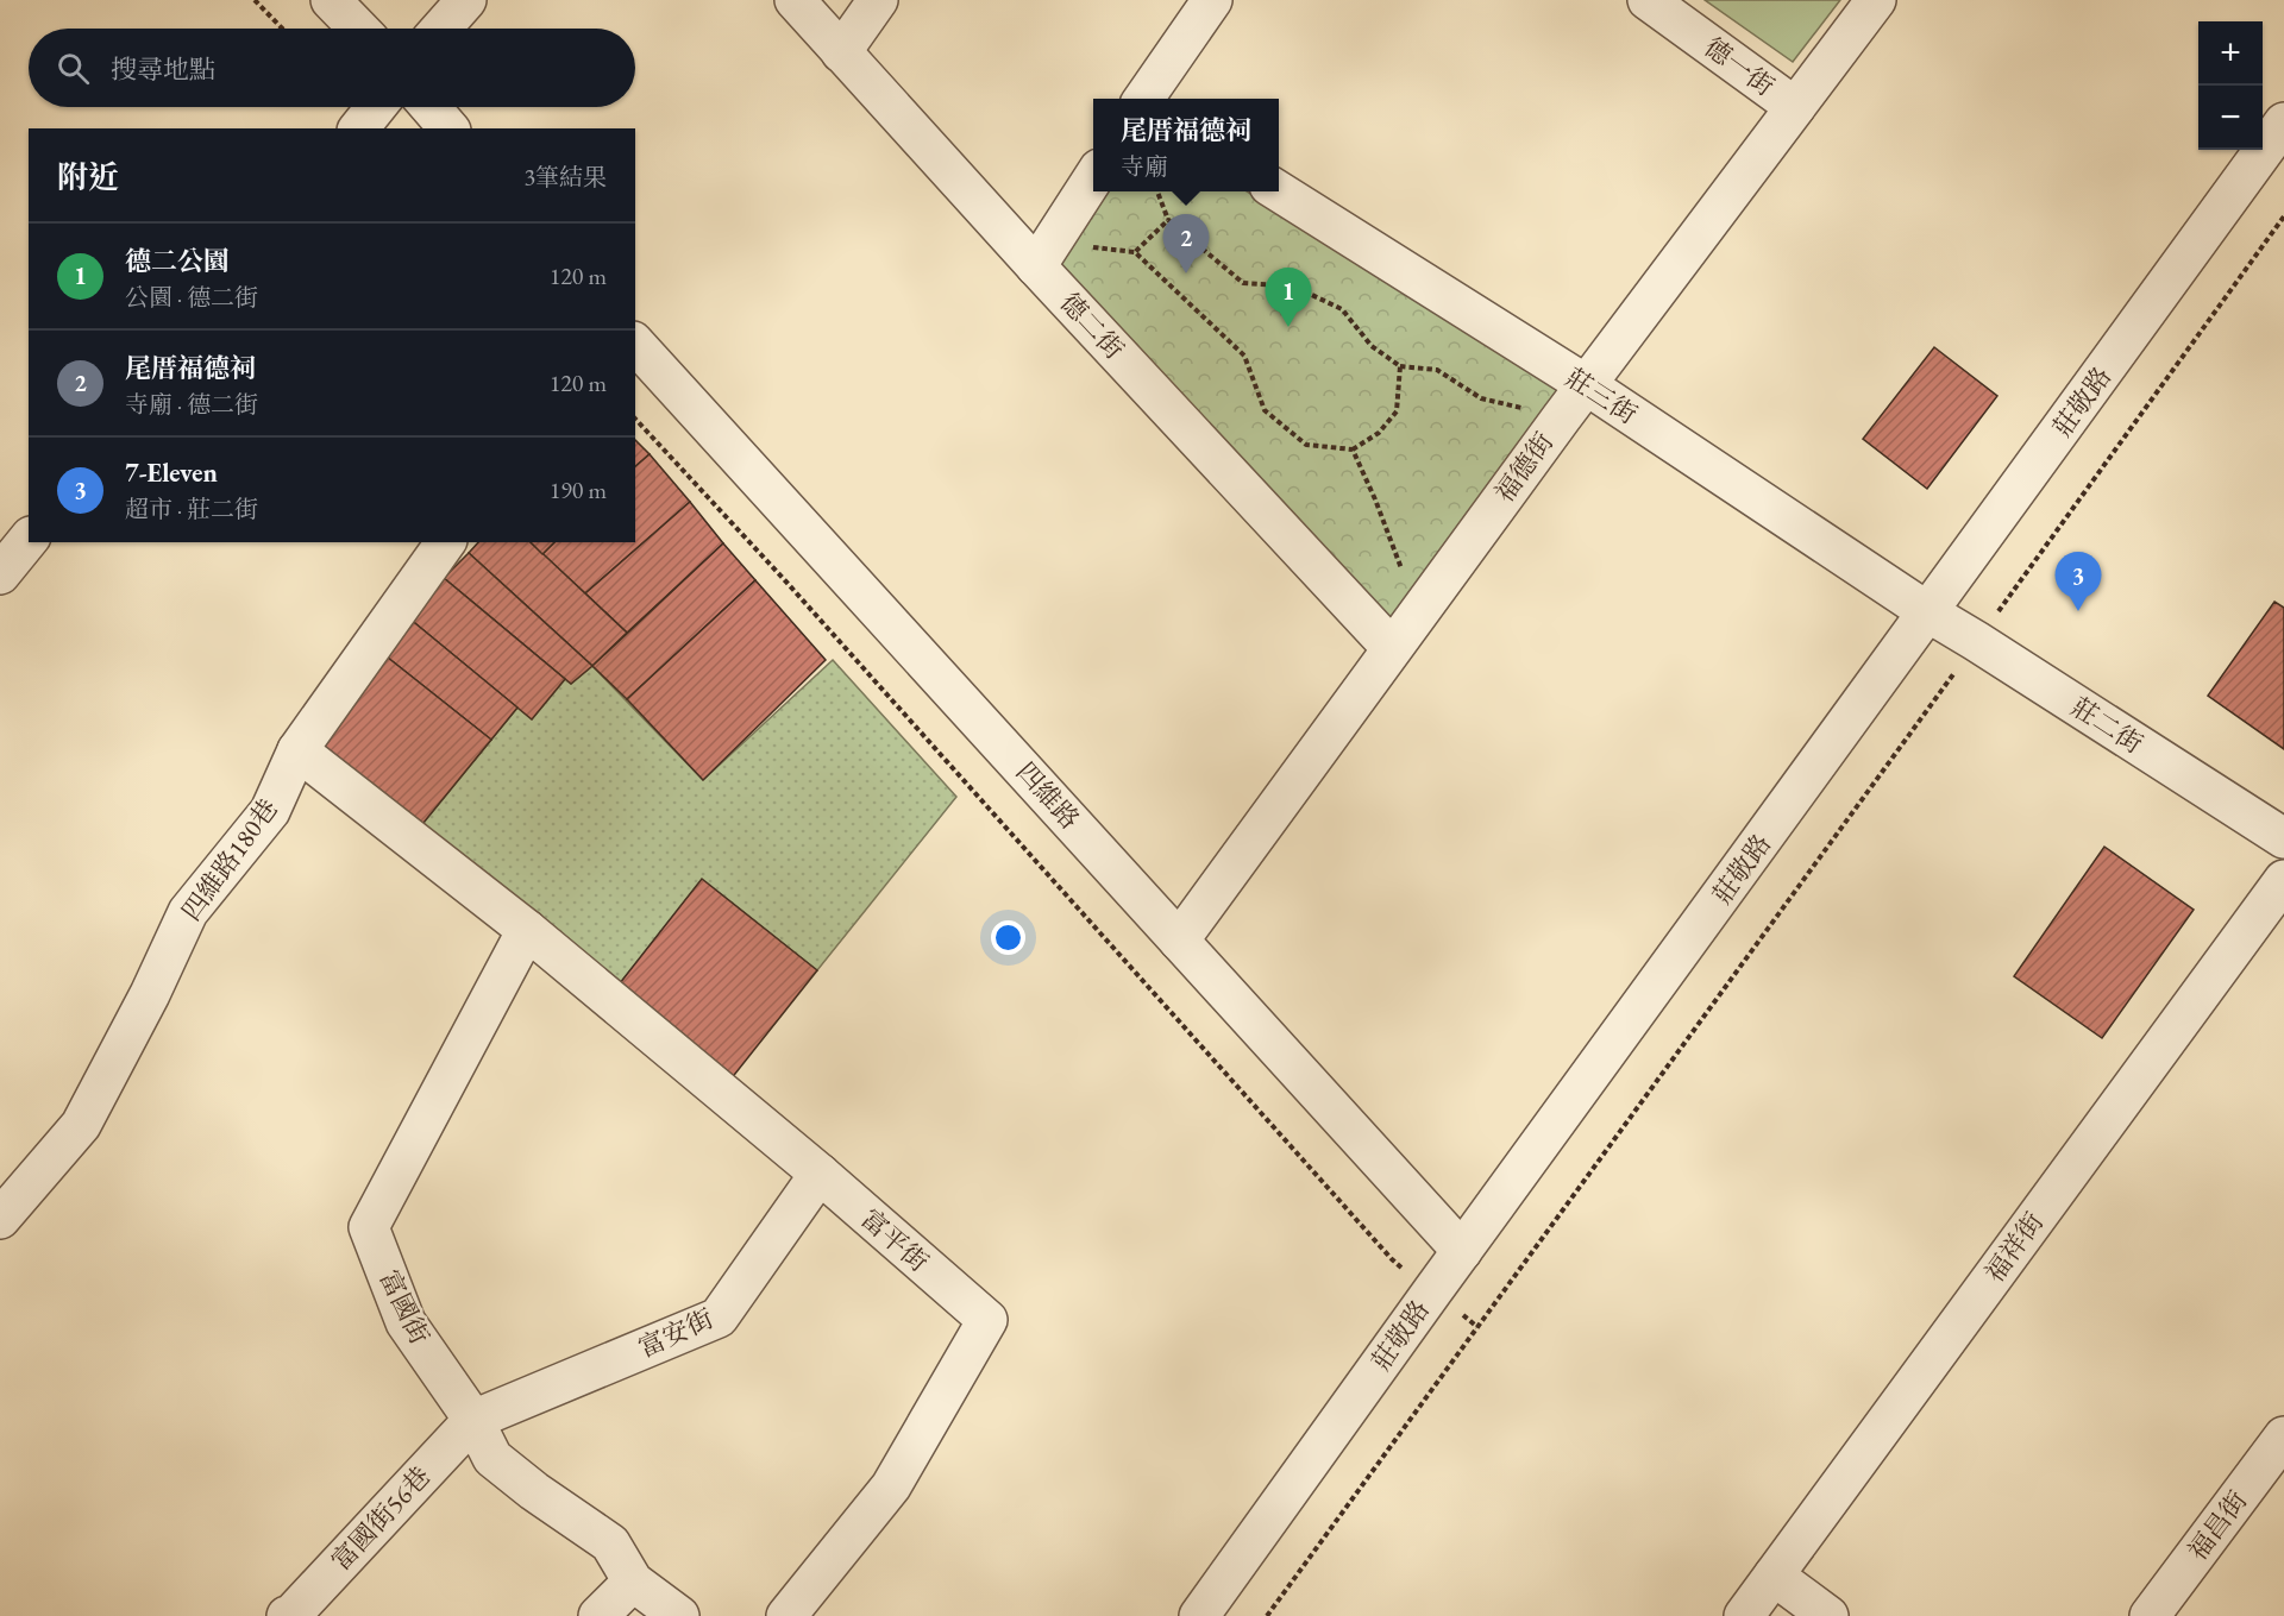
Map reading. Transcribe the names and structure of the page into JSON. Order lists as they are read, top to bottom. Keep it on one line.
{"streets":{"street":["德一街","德二街","莊三街","莊敬路","福德街","莊二街","四維路","四維路180巷","富平街","福祥街","富國街","富安街","富國街56巷","福昌街"]},"crossings":[["德一街","福德街"],["德二街","福德街"],["莊三街","莊敬路"],["莊三街","福德街"],["莊三街","莊二街"],["莊敬路","莊二街"],["莊敬路","四維路"],["福德街","四維路"],["四維路180巷","富平街"],["富平街","富國街"],["富平街","富安街"],["富國街","富安街"],["富國街","富國街56巷"],["富安街","富國街56巷"]],"page":{"map_buttons":["+","−"],"search":"搜尋地點","popup":["尾厝福德祠","寺廟"],"heading":["附近","3筆結果"],"pins":["2","1","3"],"list":[{"mark":"1","name":"德二公園","note":"公園 · 德二街","value":"120 m"},{"mark":"2","name":"尾厝福德祠","note":"寺廟 · 德二街","value":"120 m"},{"mark":"3","name":"7-Eleven","note":"超市 · 莊二街","value":"190 m"}]}}
